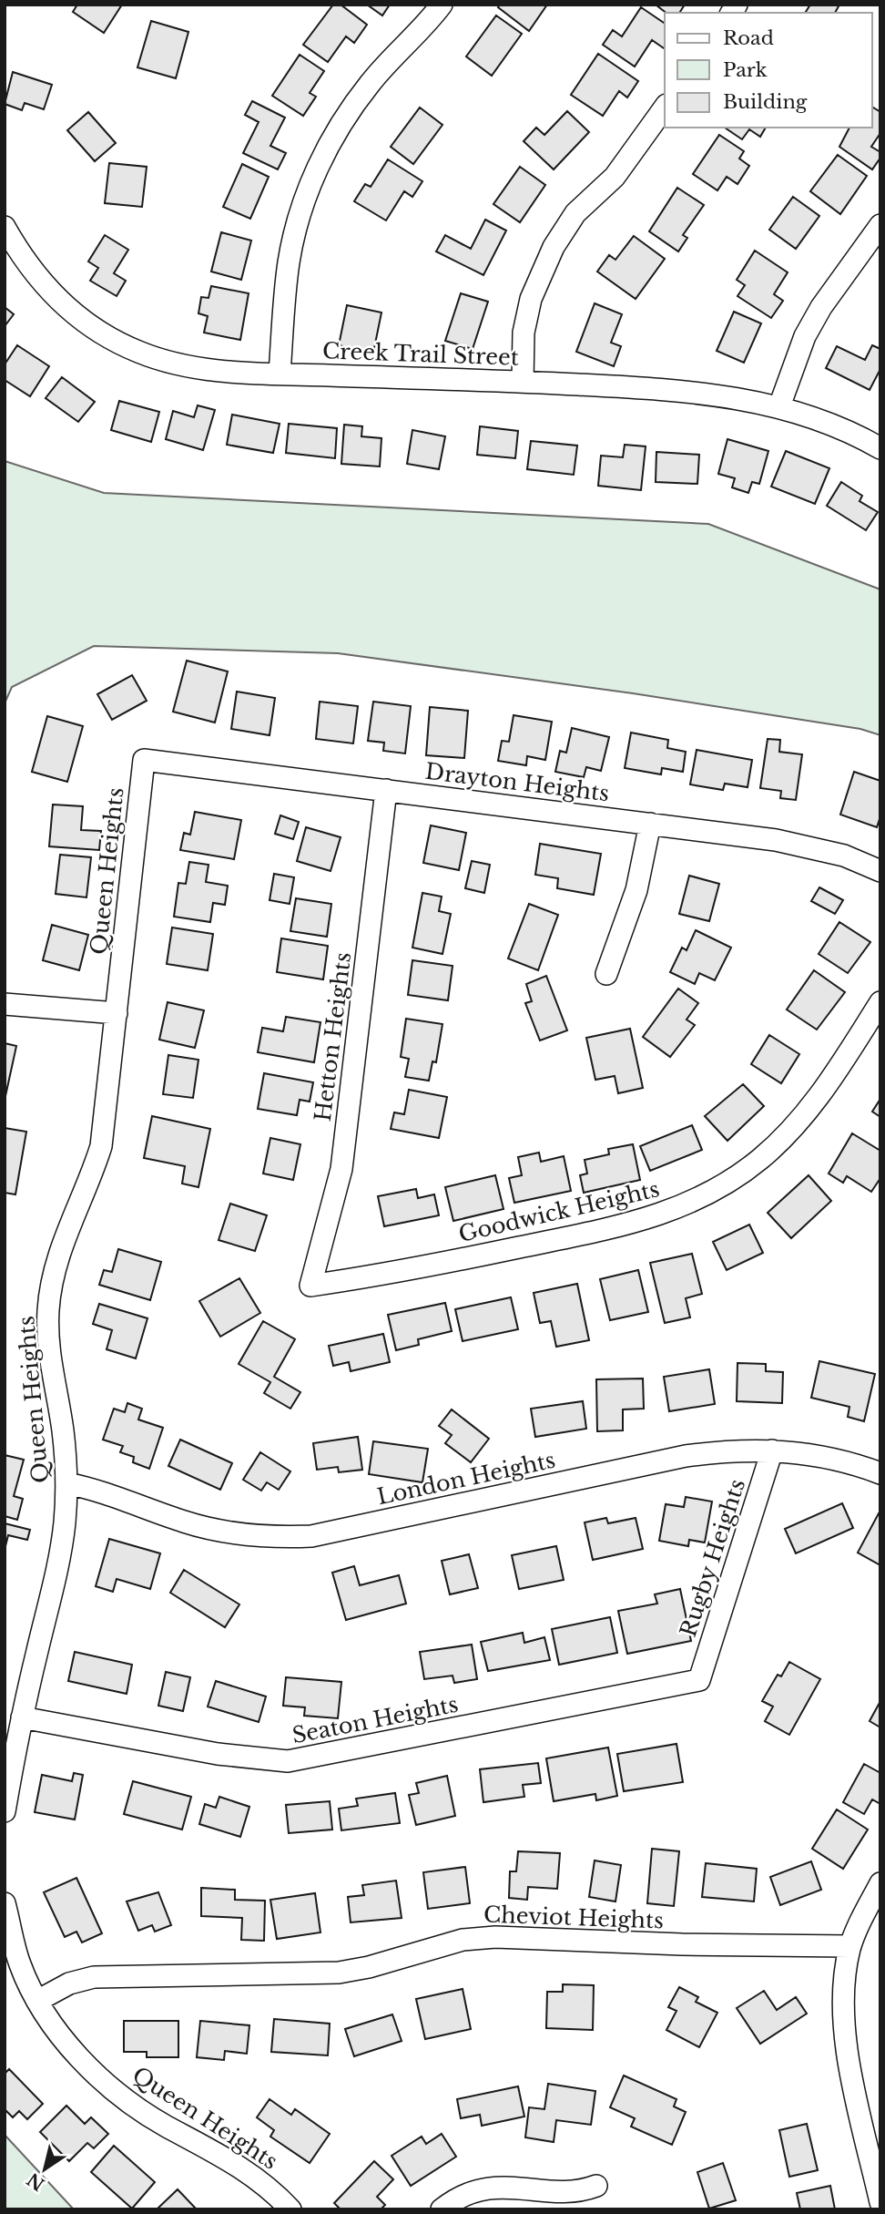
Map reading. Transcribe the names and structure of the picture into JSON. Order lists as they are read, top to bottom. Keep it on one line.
{"streets":{"street":["Creek Trail Street","Drayton Heights","Queen Heights","Hetton Heights","Goodwick Heights","London Heights","Rugby Heights","Seaton Heights","Cheviot Heights"]},"crossings":[["Drayton Heights","Queen Heights"],["Drayton Heights","Hetton Heights"],["Queen Heights","London Heights"],["Queen Heights","Seaton Heights"],["Queen Heights","Cheviot Heights"],["Hetton Heights","Goodwick Heights"],["London Heights","Rugby Heights"],["Rugby Heights","Seaton Heights"]],"legend":["Road","Park","Building"],"north":"bottom left"}
